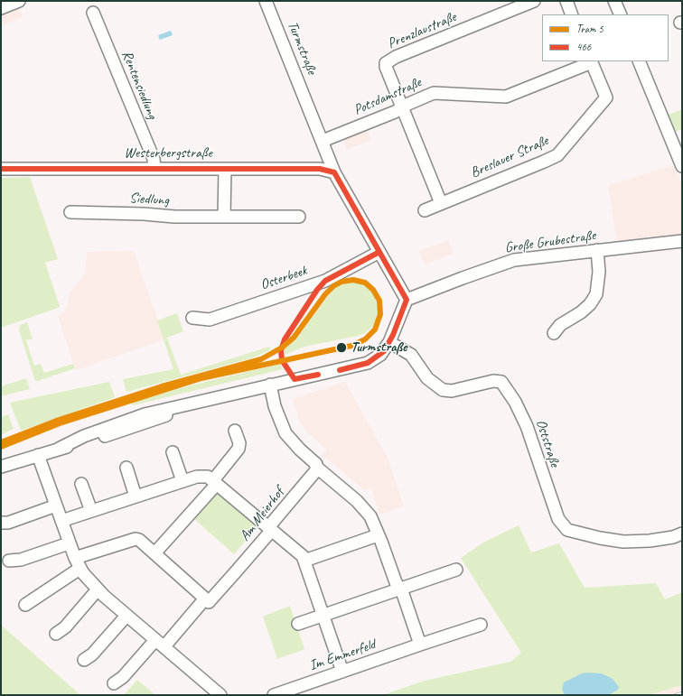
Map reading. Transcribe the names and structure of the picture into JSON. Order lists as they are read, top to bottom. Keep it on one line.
{"streets":{"street":["Prenzlaustraße","Turmstraße","Rentensiedlung","Potsdamstraße","Westerbergstraße","Breslauer Straße","Siedlung","Große Grubestraße","Osterbeek","Oststraße","Am Meierhof","Im Emmerfeld"]},"crossings":[["Prenzlaustraße","Potsdamstraße"],["Turmstraße","Potsdamstraße"],["Turmstraße","Westerbergstraße"],["Turmstraße","Große Grubestraße"],["Turmstraße","Osterbeek"],["Rentensiedlung","Westerbergstraße"],["Potsdamstraße","Breslauer Straße"]],"places":["Turmstraße"],"lines":["transit line 466","tram line 5"],"legend":["Tram 5","466"]}
